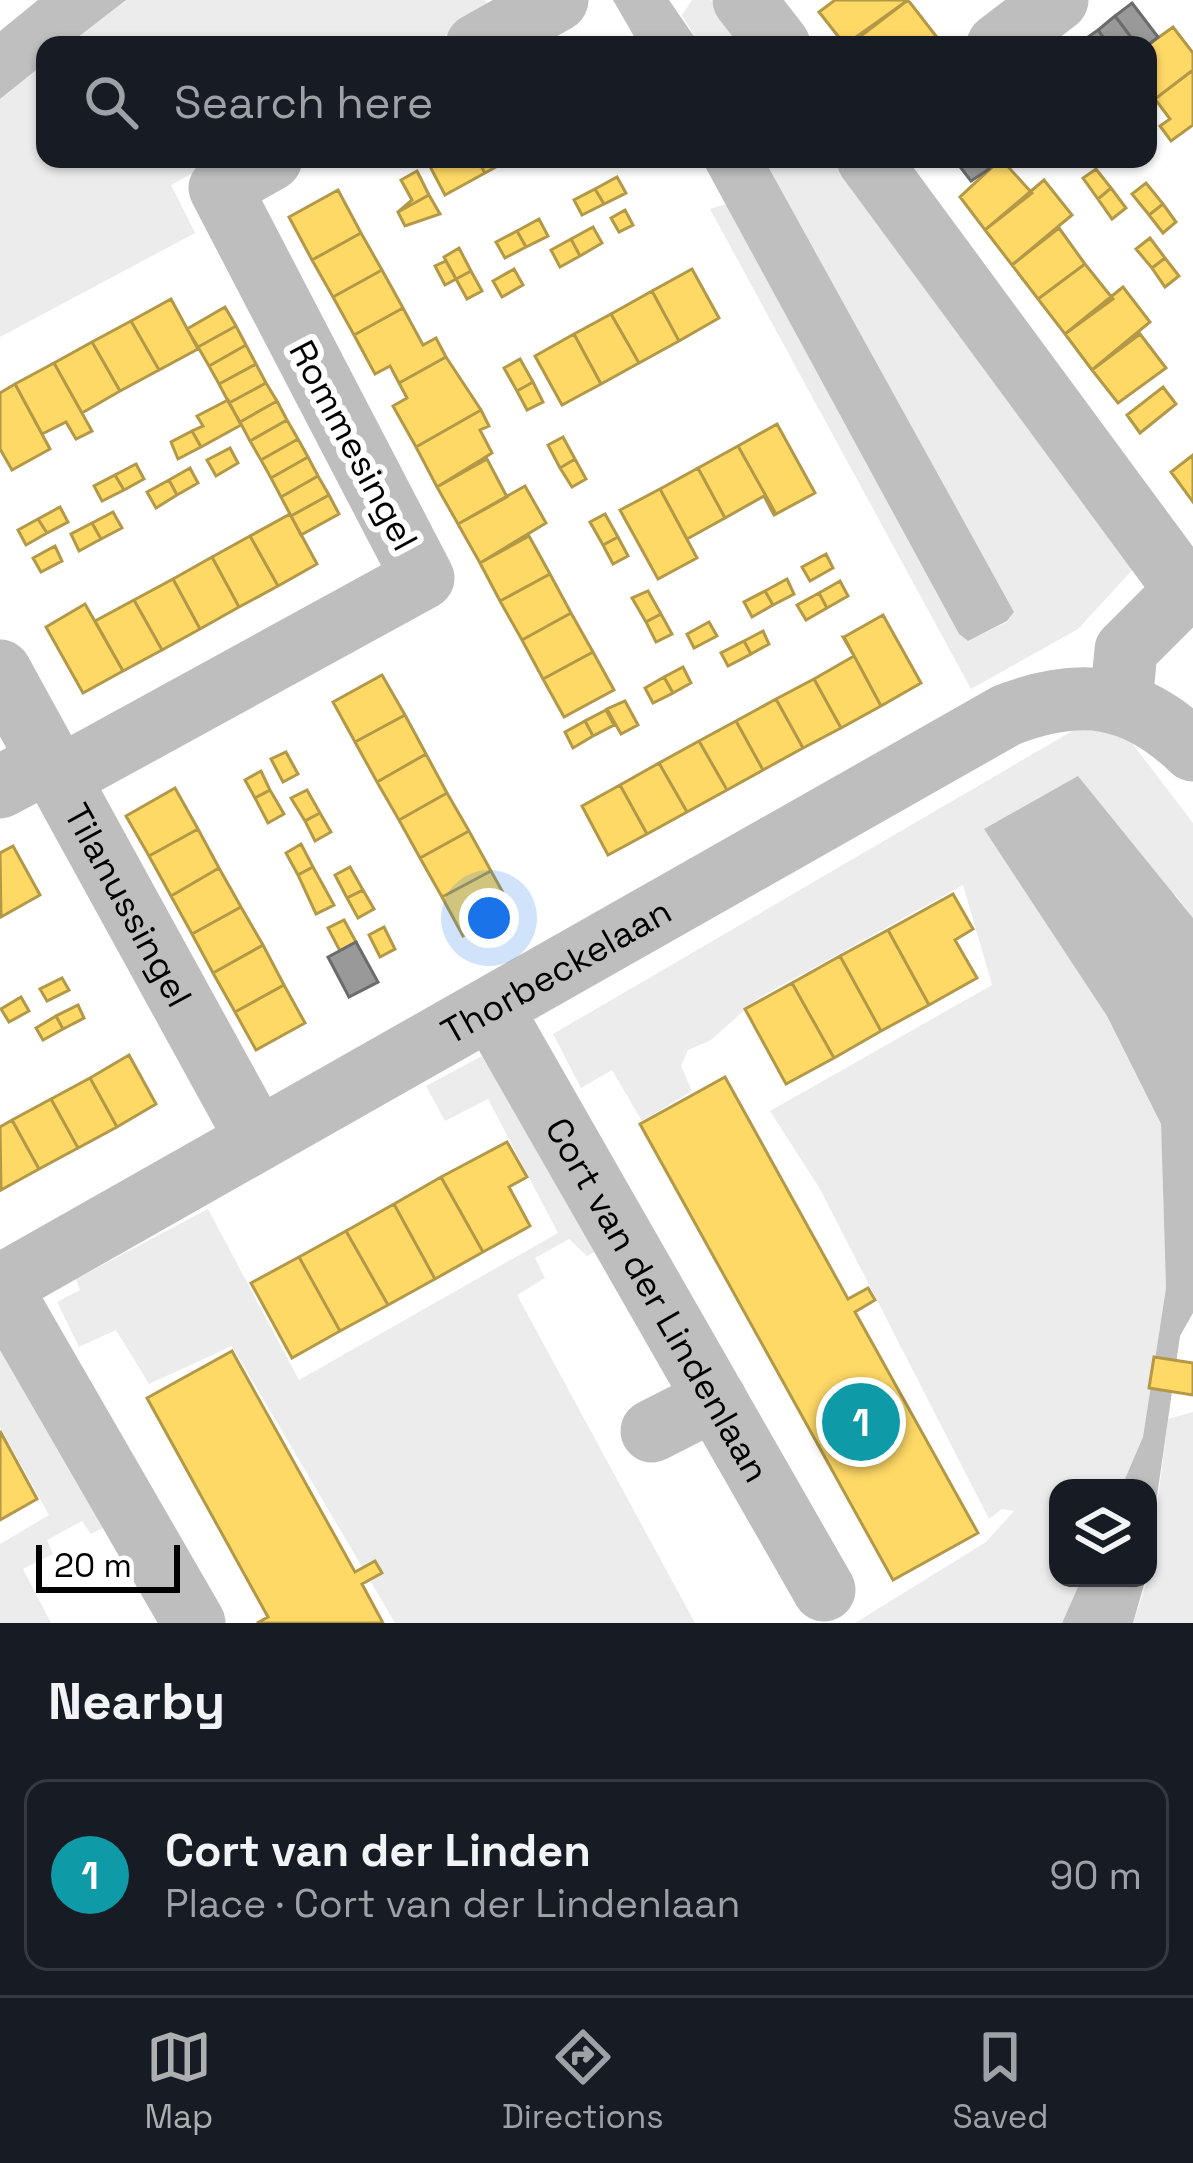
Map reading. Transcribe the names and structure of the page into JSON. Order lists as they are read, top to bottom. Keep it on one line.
{"streets":{"street":["Rommesingel","Tilanussingel","Thorbeckelaan","Cort van der Lindenlaan"]},"crossings":[["Rommesingel","Tilanussingel"],["Tilanussingel","Thorbeckelaan"],["Thorbeckelaan","Cort van der Lindenlaan"]],"scale_bar":"20 m","page":{"search":"Search here","pins":"1","scale":"20 m","heading":"Nearby","list":[{"mark":"1","name":"Cort van der Linden","note":"Place · Cort van der Lindenlaan","value":"90 m"}],"nav":["Map","Directions","Saved"]}}
